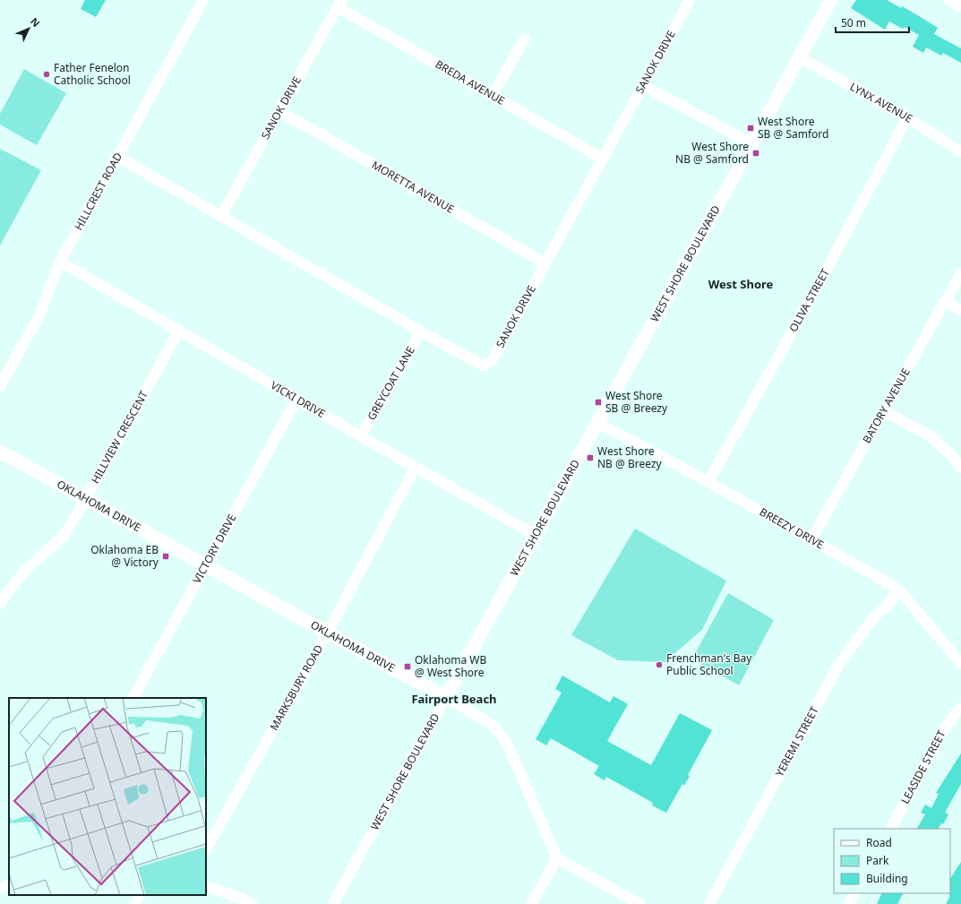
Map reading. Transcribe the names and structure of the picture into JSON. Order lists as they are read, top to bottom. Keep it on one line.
{"streets":{"street":["SANOK DRIVE","BREDA AVENUE","LYNX AVENUE","MORETTA AVENUE","HILLCREST ROAD","WEST SHORE BOULEVARD","OLIVA STREET","GREYCOAT LANE","VICKI DRIVE","BATORY AVENUE","HILLVIEW CRESCENT","OKLAHOMA DRIVE","BREEZY DRIVE","VICTORY DRIVE","MARKSBURY ROAD","YEREMI STREET","LEASIDE STREET"]},"crossings":[["SANOK DRIVE","BREDA AVENUE"],["SANOK DRIVE","MORETTA AVENUE"],["SANOK DRIVE","HILLCREST ROAD"],["SANOK DRIVE","GREYCOAT LANE"],["LYNX AVENUE","WEST SHORE BOULEVARD"],["LYNX AVENUE","OLIVA STREET"],["HILLCREST ROAD","VICKI DRIVE"],["WEST SHORE BOULEVARD","VICKI DRIVE"],["WEST SHORE BOULEVARD","OKLAHOMA DRIVE"],["WEST SHORE BOULEVARD","BREEZY DRIVE"],["OLIVA STREET","BREEZY DRIVE"],["GREYCOAT LANE","VICKI DRIVE"],["VICKI DRIVE","HILLVIEW CRESCENT"],["VICKI DRIVE","VICTORY DRIVE"],["VICKI DRIVE","MARKSBURY ROAD"],["BATORY AVENUE","BREEZY DRIVE"],["HILLVIEW CRESCENT","OKLAHOMA DRIVE"],["OKLAHOMA DRIVE","VICTORY DRIVE"],["OKLAHOMA DRIVE","MARKSBURY ROAD"],["BREEZY DRIVE","YEREMI STREET"]],"districts":["West Shore","Fairport Beach"],"places":{"other":["Father Fenelon Catholic School","Frenchman's Bay Public School"],"transit":["West Shore SB @ Samford","West Shore NB @ Samford","West Shore SB @ Breezy","West Shore NB @ Breezy","Oklahoma EB @ Victory","Oklahoma WB @ West Shore"]},"legend":["Road","Park","Building"],"scale_bar":"50 m","north":"top right"}
